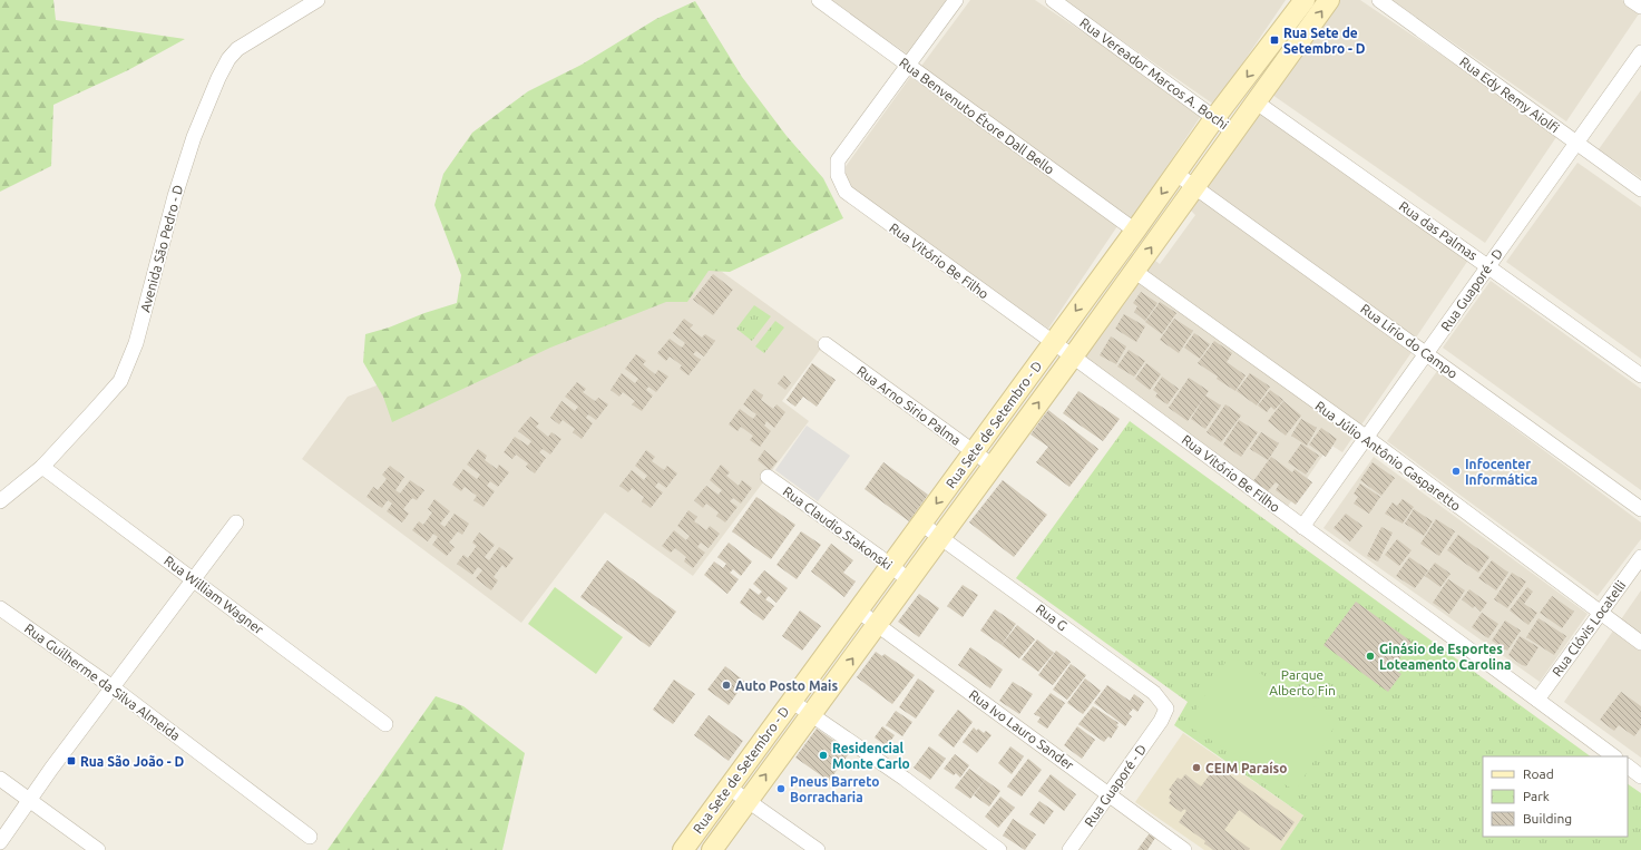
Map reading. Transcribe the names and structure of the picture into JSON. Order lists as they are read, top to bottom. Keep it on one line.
{"streets":{"street":["Rua Vereador Marcos A. Bochi","Rua Edy Remy Aiolfi","Rua Benvenuto Étore Dall Bello","Rua das Palmas","Avenida São Pedro - D","Rua Vitório Be Filho","Rua Guaporé - D","Rua Lírio do Campo","Rua Arno Sirio Palma","Rua Sete de Setembro - D","Rua Júlio Antônio Gasparetto","Rua Claudio Stakonski","Rua William Wagner","Rua G","Rua Clóvis Locatelli","Rua Guilherme da Silva Almeida","Rua Ivo Lauro Sander"]},"crossings":[["Rua Vereador Marcos A. Bochi","Rua Sete de Setembro - D"],["Rua Edy Remy Aiolfi","Rua Guaporé - D"],["Rua Benvenuto Étore Dall Bello","Rua Vitório Be Filho"],["Rua Benvenuto Étore Dall Bello","Rua Sete de Setembro - D"],["Rua das Palmas","Rua Guaporé - D"],["Rua das Palmas","Rua Sete de Setembro - D"],["Avenida São Pedro - D","Rua William Wagner"],["Rua Vitório Be Filho","Rua Guaporé - D"],["Rua Vitório Be Filho","Rua Sete de Setembro - D"],["Rua Vitório Be Filho","Rua Clóvis Locatelli"],["Rua Guaporé - D","Rua Lírio do Campo"],["Rua Guaporé - D","Rua Júlio Antônio Gasparetto"],["Rua Guaporé - D","Rua G"],["Rua Guaporé - D","Rua Ivo Lauro Sander"],["Rua Lírio do Campo","Rua Sete de Setembro - D"],["Rua Arno Sirio Palma","Rua Sete de Setembro - D"],["Rua Sete de Setembro - D","Rua Júlio Antônio Gasparetto"],["Rua Sete de Setembro - D","Rua Claudio Stakonski"],["Rua Sete de Setembro - D","Rua G"],["Rua Sete de Setembro - D","Rua Ivo Lauro Sander"],["Rua Júlio Antônio Gasparetto","Rua Clóvis Locatelli"]],"parks":["Parque Alberto Fin"],"places":{"transit":["Rua Sete de Setembro - D","Rua São João - D"],"other":["Infocenter Informática","Ginásio de Esportes Loteamento Carolina","Auto Posto Mais","Residencial Monte Carlo","CEIM Paraíso","Pneus Barreto Borracharia"]},"legend":["Road","Park","Building"]}
